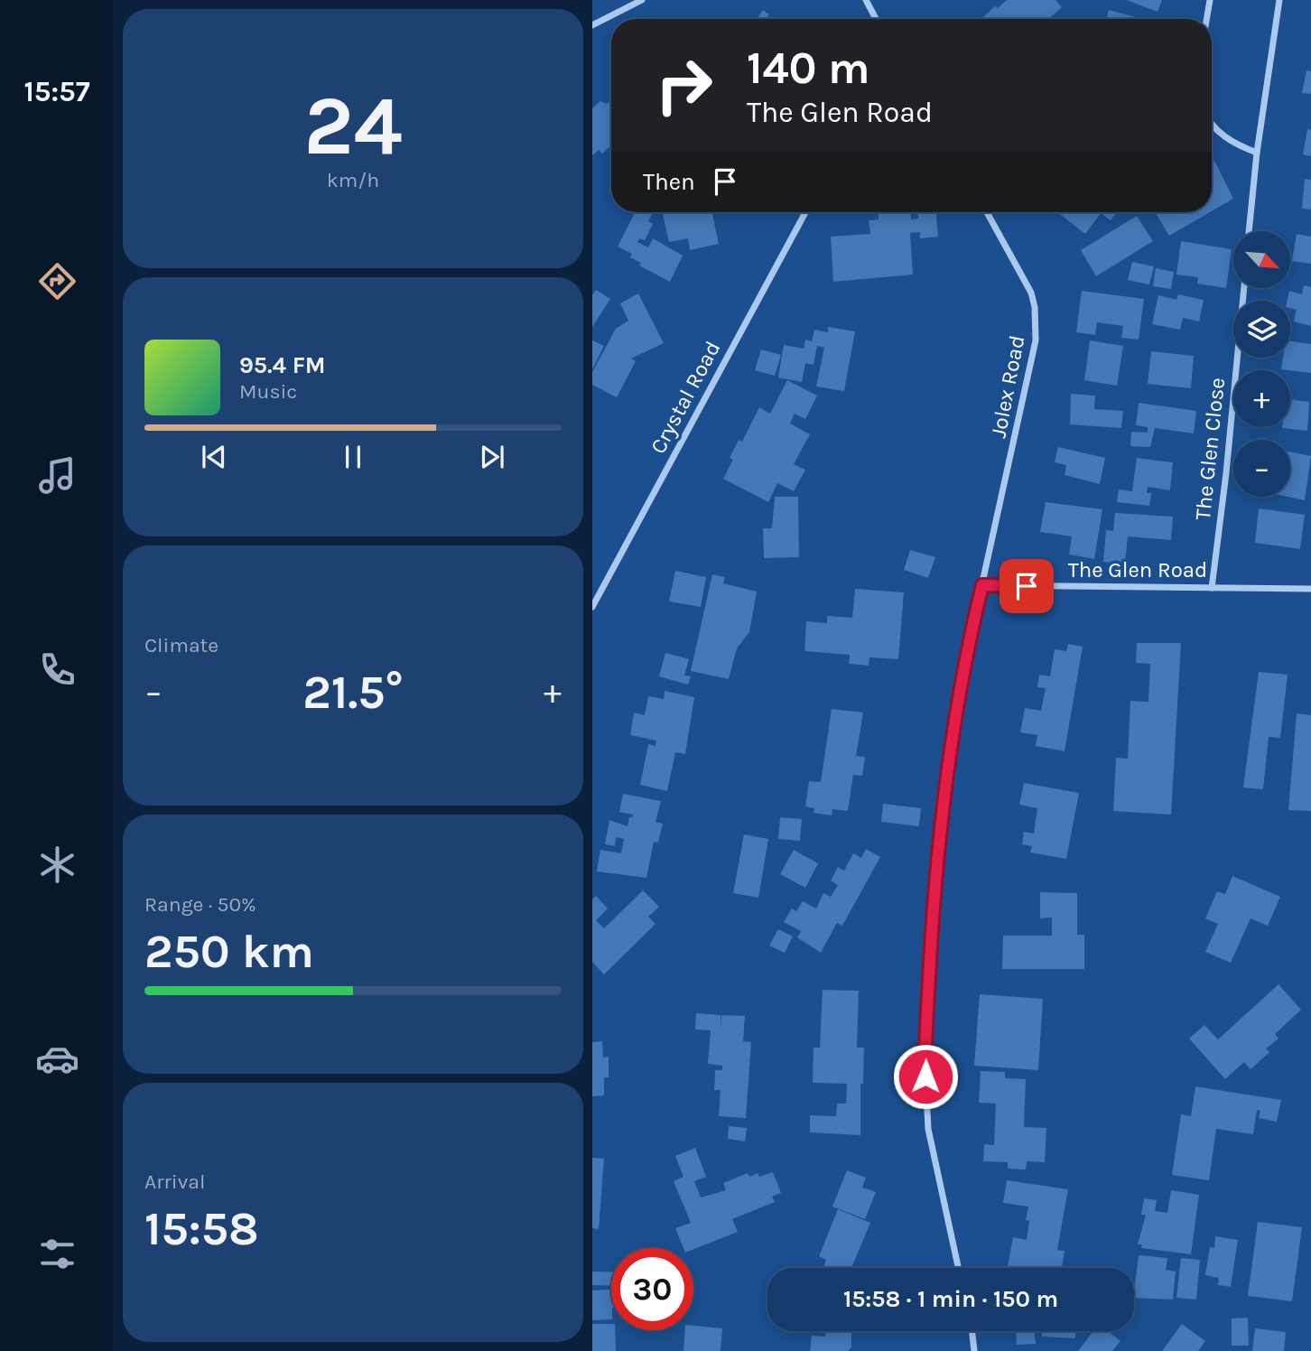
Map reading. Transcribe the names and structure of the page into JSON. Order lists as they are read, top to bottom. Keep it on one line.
{"streets":{"street":["Jolex Road","Crystal Road","The Glen Close","The Glen Road"]},"crossings":[["Jolex Road","The Glen Road"],["The Glen Close","The Glen Road"]],"north":"bottom right","page":{"tabs":"15:57","tile":[["24","km/h"],"Climate",["Range · 50%","250 km"],["Arrival","15:58"]],"turn":["140 m","The Glen Road"],"then":"Then","map_buttons":["+","−"],"song":["95.4 FM","Music"],"heat":["−","21.5°","+"],"limit":"30","trip":"15:58 · 1 min · 150 m"}}
